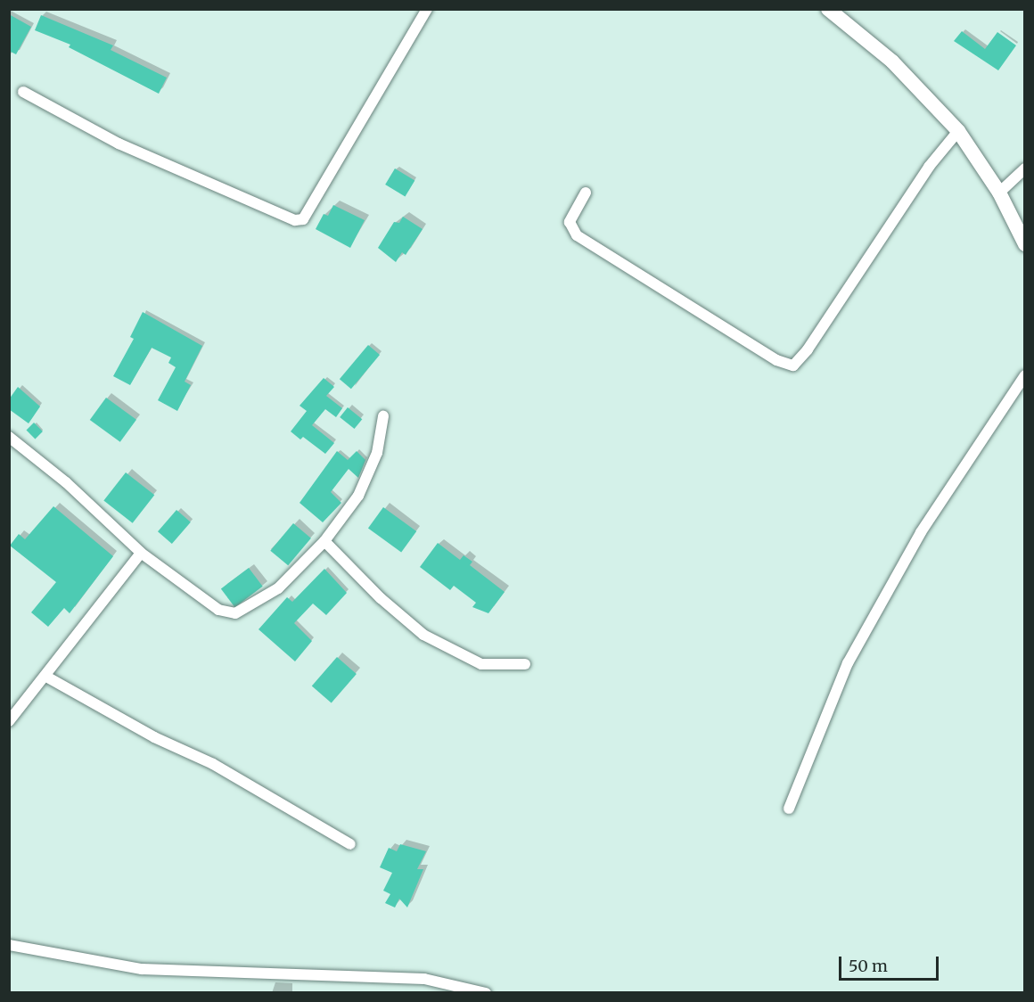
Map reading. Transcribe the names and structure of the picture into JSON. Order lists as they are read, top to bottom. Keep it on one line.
{"scale_bar":"50 m"}
